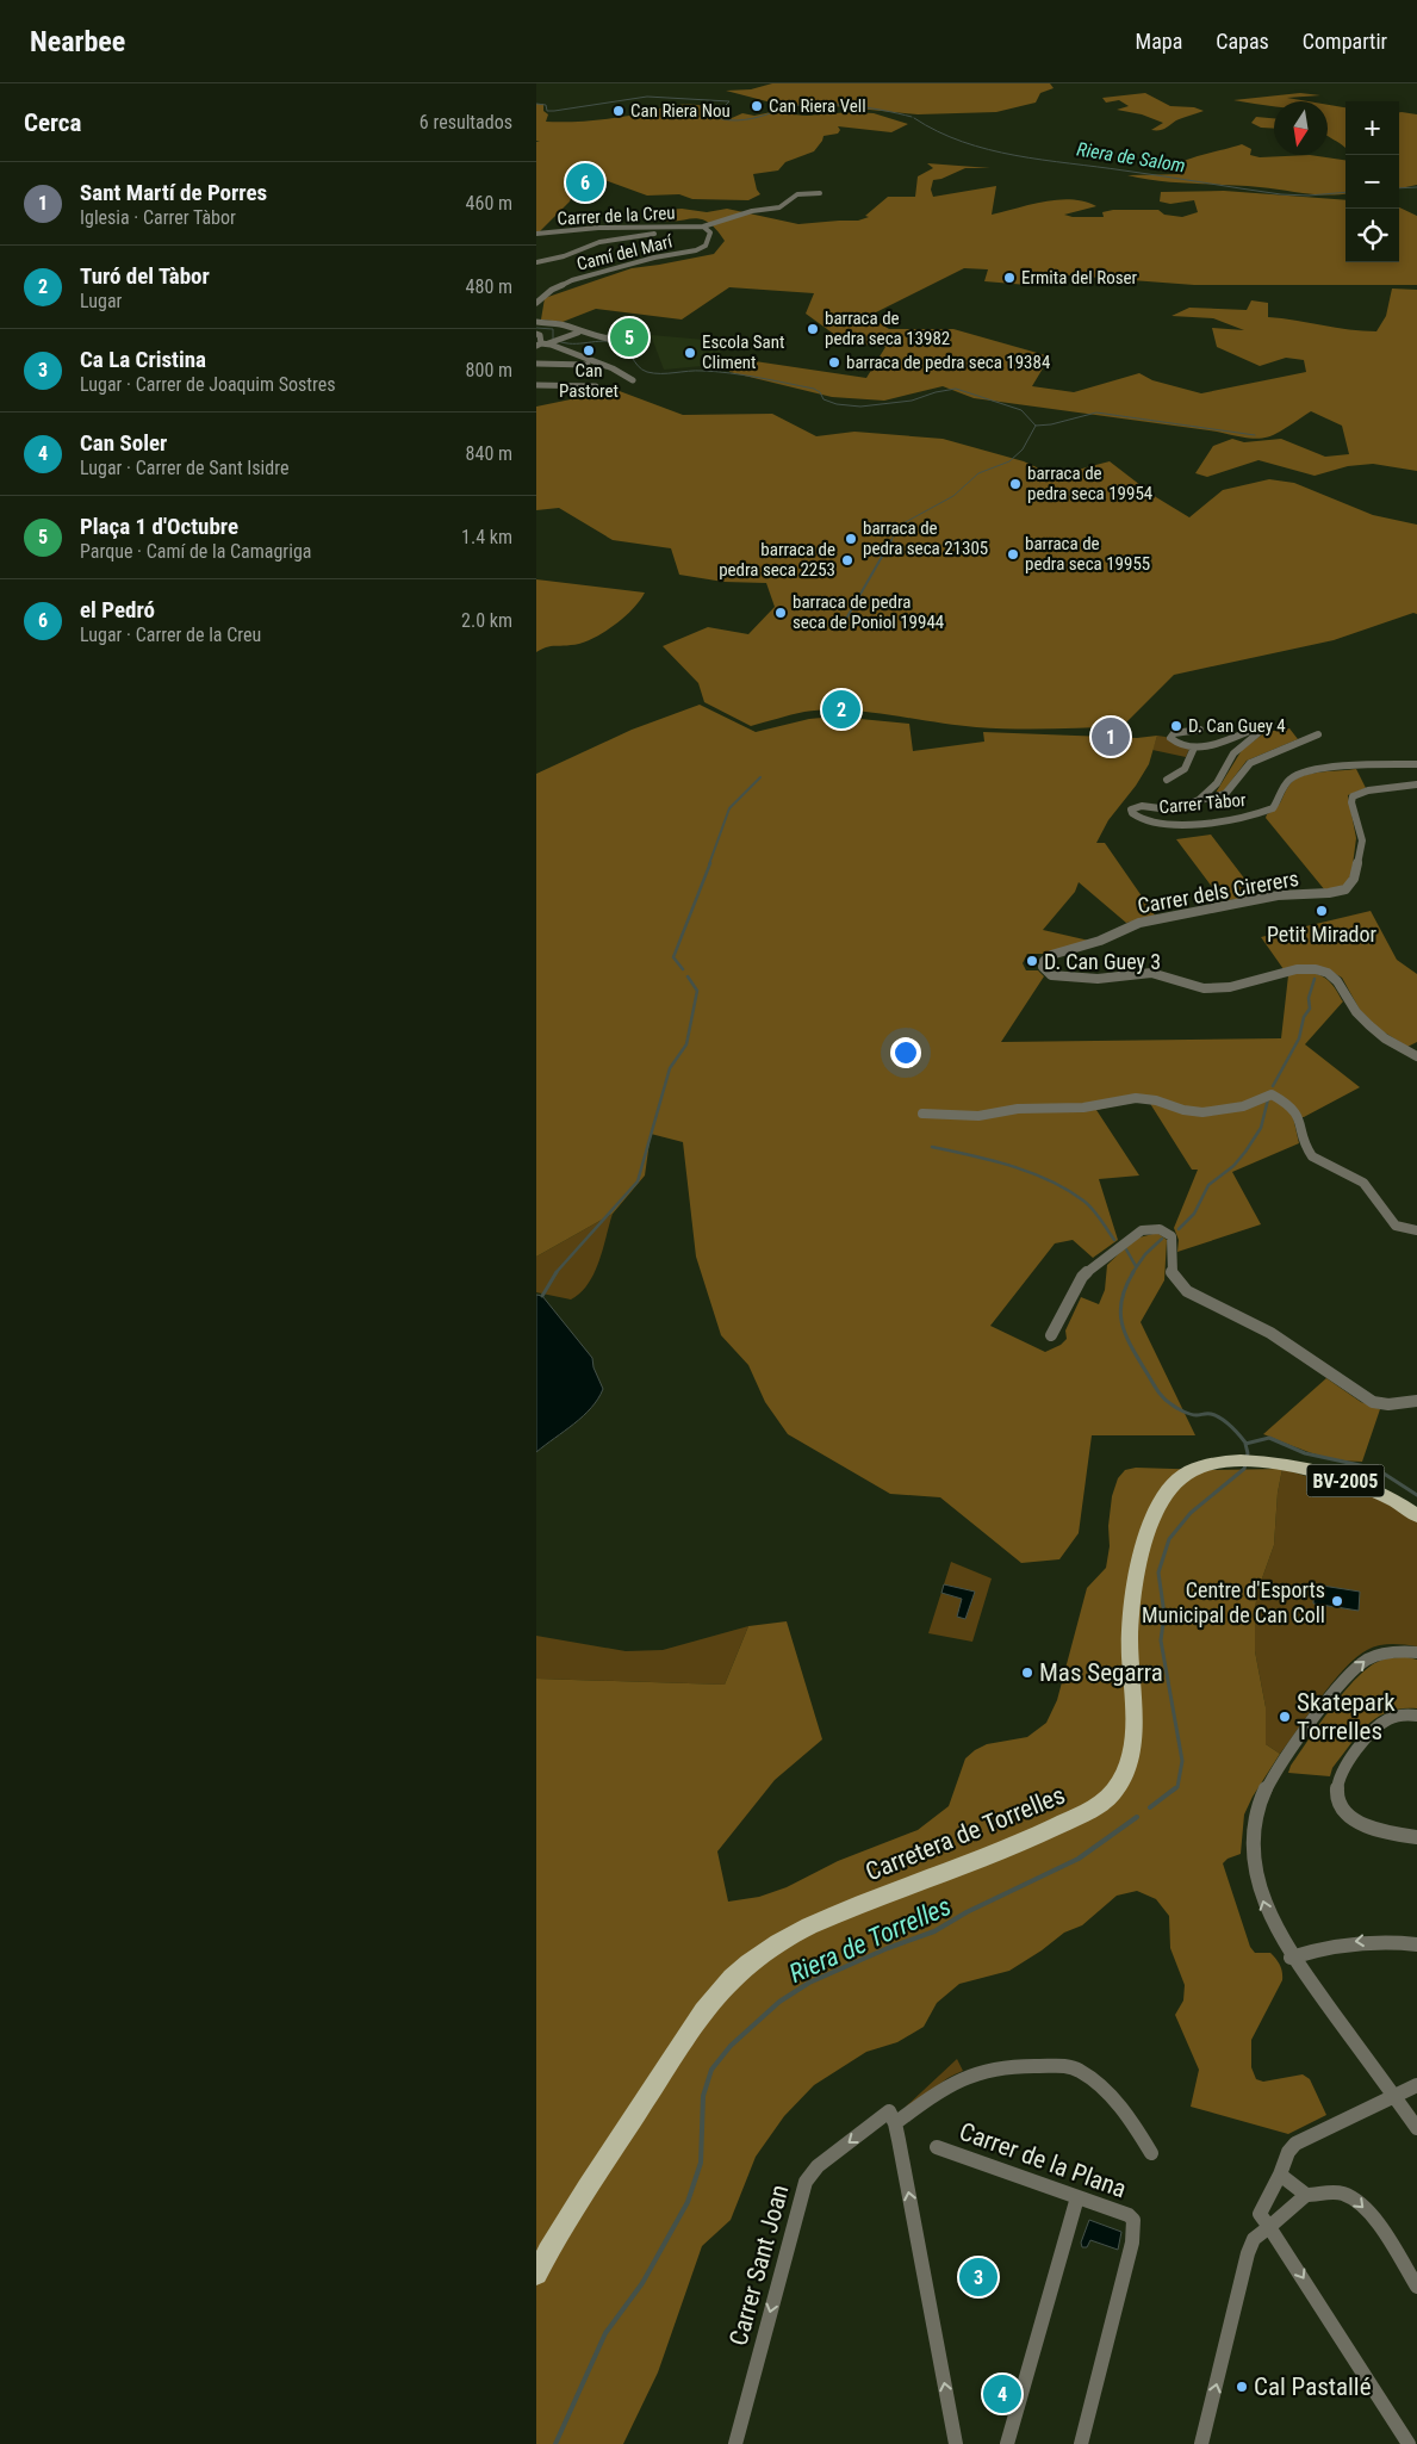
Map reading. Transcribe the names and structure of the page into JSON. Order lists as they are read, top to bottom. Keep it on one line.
{"streets":{"main road":["BV-2005","Carretera de Torrelles"],"street":["Carrer de la Creu","Camí del Marí","Carrer Tàbor","Carrer dels Cirerers","Carrer de la Plana","Carrer Sant Joan"]},"crossings":[["Carrer de la Creu","Camí del Marí"]],"one_way":["Carrer Sant Joan"],"water":["Riera de Salom","Riera de Torrelles"],"places":["Can Riera Vell","Can Riera Nou","Ermita del Roser","barraca de pedra seca 13982","Can Pastoret","Escola Sant Climent","barraca de pedra seca 19384","barraca de pedra seca 19954","barraca de pedra seca 21305","barraca de pedra seca 19955","barraca de pedra seca 2253","barraca de pedra seca de Poniol 19944","D. Can Guey 4","Petit Mirador","D. Can Guey 3","Centre d'Esports Municipal de Can Coll","Mas Segarra","Skatepark Torrelles","Cal Pastallé"],"north":"bottom","page":{"header":"Nearbee","nav":["Mapa","Capas","Compartir"],"heading":["Cerca","6 resultados"],"map_buttons":["+","−"],"list":[{"mark":"1","name":"Sant Martí de Porres","note":"Iglesia · Carrer Tàbor","value":"460 m"},{"mark":"2","name":"Turó del Tàbor","note":"Lugar","value":"480 m"},{"mark":"3","name":"Ca La Cristina","note":"Lugar · Carrer de Joaquim Sostres","value":"800 m"},{"mark":"4","name":"Can Soler","note":"Lugar · Carrer de Sant Isidre","value":"840 m"},{"mark":"5","name":"Plaça 1 d'Octubre","note":"Parque · Camí de la Camagriga","value":"1.4 km"},{"mark":"6","name":"el Pedró","note":"Lugar · Carrer de la Creu","value":"2.0 km"}],"pins":["6","5","2","1","3","4"]}}
